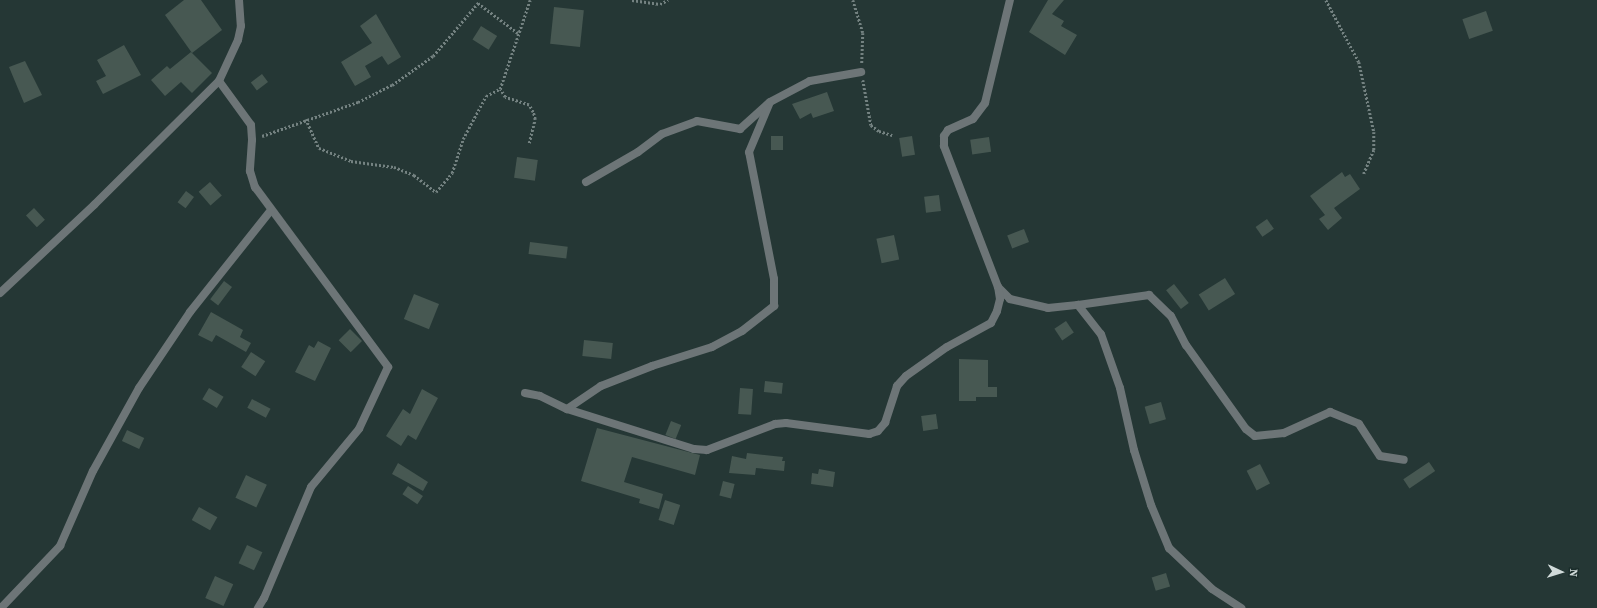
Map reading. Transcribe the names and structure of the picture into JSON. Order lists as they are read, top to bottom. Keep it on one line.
{"north":"right"}
